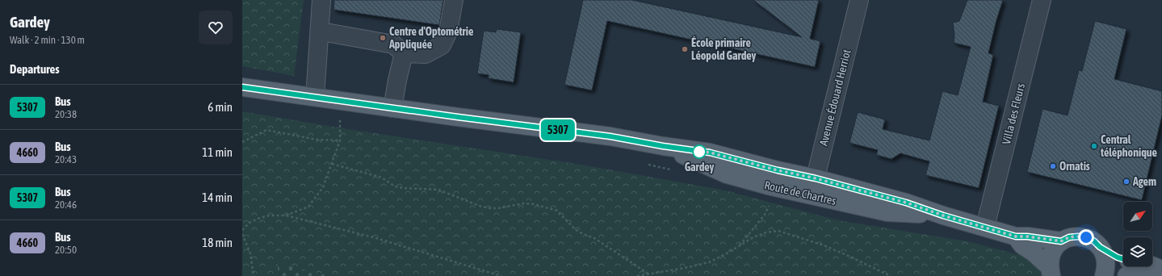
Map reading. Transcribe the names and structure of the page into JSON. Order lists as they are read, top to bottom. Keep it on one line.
{"streets":{"main road":["Route de Chartres"],"street":["Avenue Édouard Herriot","Villa des Fleurs"]},"crossings":[["Avenue Édouard Herriot","Route de Chartres"],["Villa des Fleurs","Route de Chartres"]],"places":["Centre d'Optométrie Appliquée","École primaire Léopold Gardey","Central téléphonique","Gardey","Ornatis","Agem"],"lines":["bus line 5307"],"north":"top right","page":{"heading":[["Gardey","Walk · 2 min · 130 m"],"Departures"],"on_map":"5307","list":[{"mark":"5307","name":"Bus","note":"20:38","value":"6 min"},{"mark":"4660","name":"Bus","note":"20:43","value":"11 min"},{"mark":"5307","name":"Bus","note":"20:46","value":"14 min"},{"mark":"4660","name":"Bus","note":"20:50","value":"18 min"}]}}
